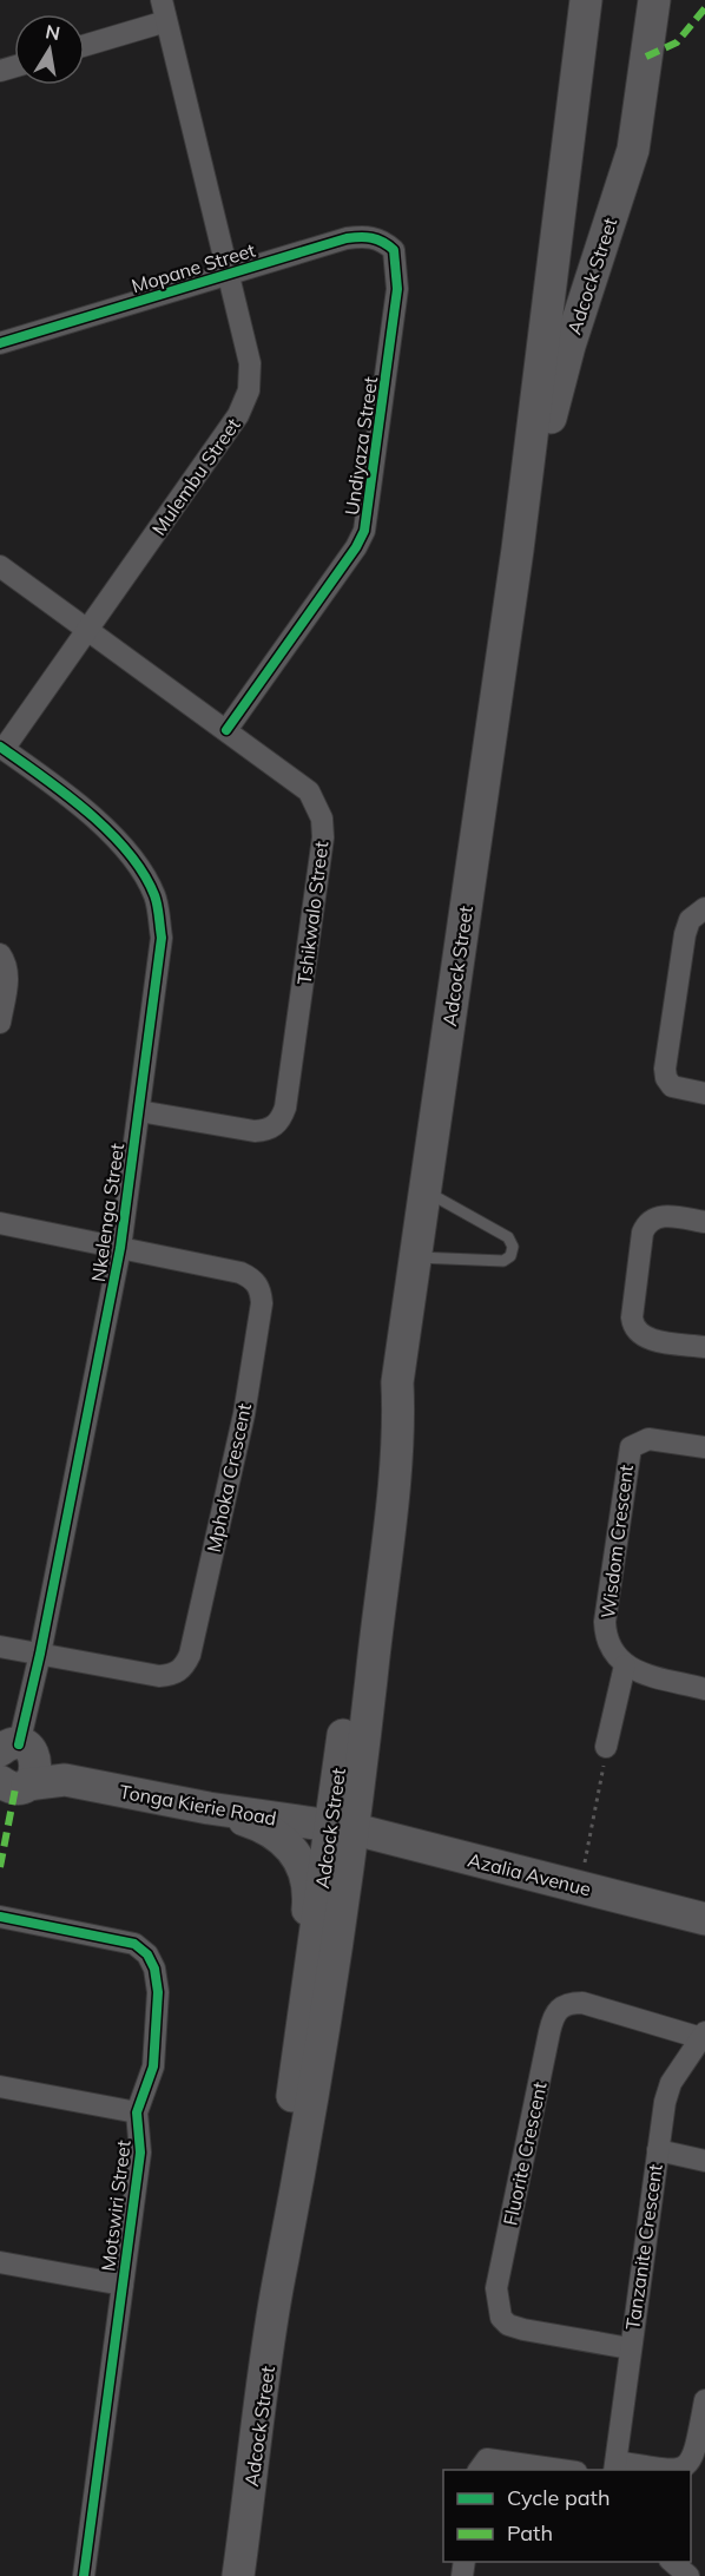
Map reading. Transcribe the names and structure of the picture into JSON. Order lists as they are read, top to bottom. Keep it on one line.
{"streets":{"main road":["Adcock Street","Tonga Kierie Road","Azalia Avenue"],"street":["Mopane Street","Undiyaza Street","Mulembu Street","Tshikwalo Street","Nkelenga Street","Mphoka Crescent","Wisdom Crescent","Fluorite Crescent","Motswiri Street","Tanzanite Crescent"]},"crossings":[["Mopane Street","Undiyaza Street"],["Mopane Street","Mulembu Street"],["Adcock Street","Tonga Kierie Road"],["Adcock Street","Azalia Avenue"],["Undiyaza Street","Tshikwalo Street"],["Mulembu Street","Tshikwalo Street"],["Mulembu Street","Nkelenga Street"],["Tshikwalo Street","Nkelenga Street"],["Nkelenga Street","Mphoka Crescent"],["Nkelenga Street","Tonga Kierie Road"],["Tonga Kierie Road","Azalia Avenue"],["Fluorite Crescent","Tanzanite Crescent"]],"legend":["Cycle path","Path"],"north":"top"}
